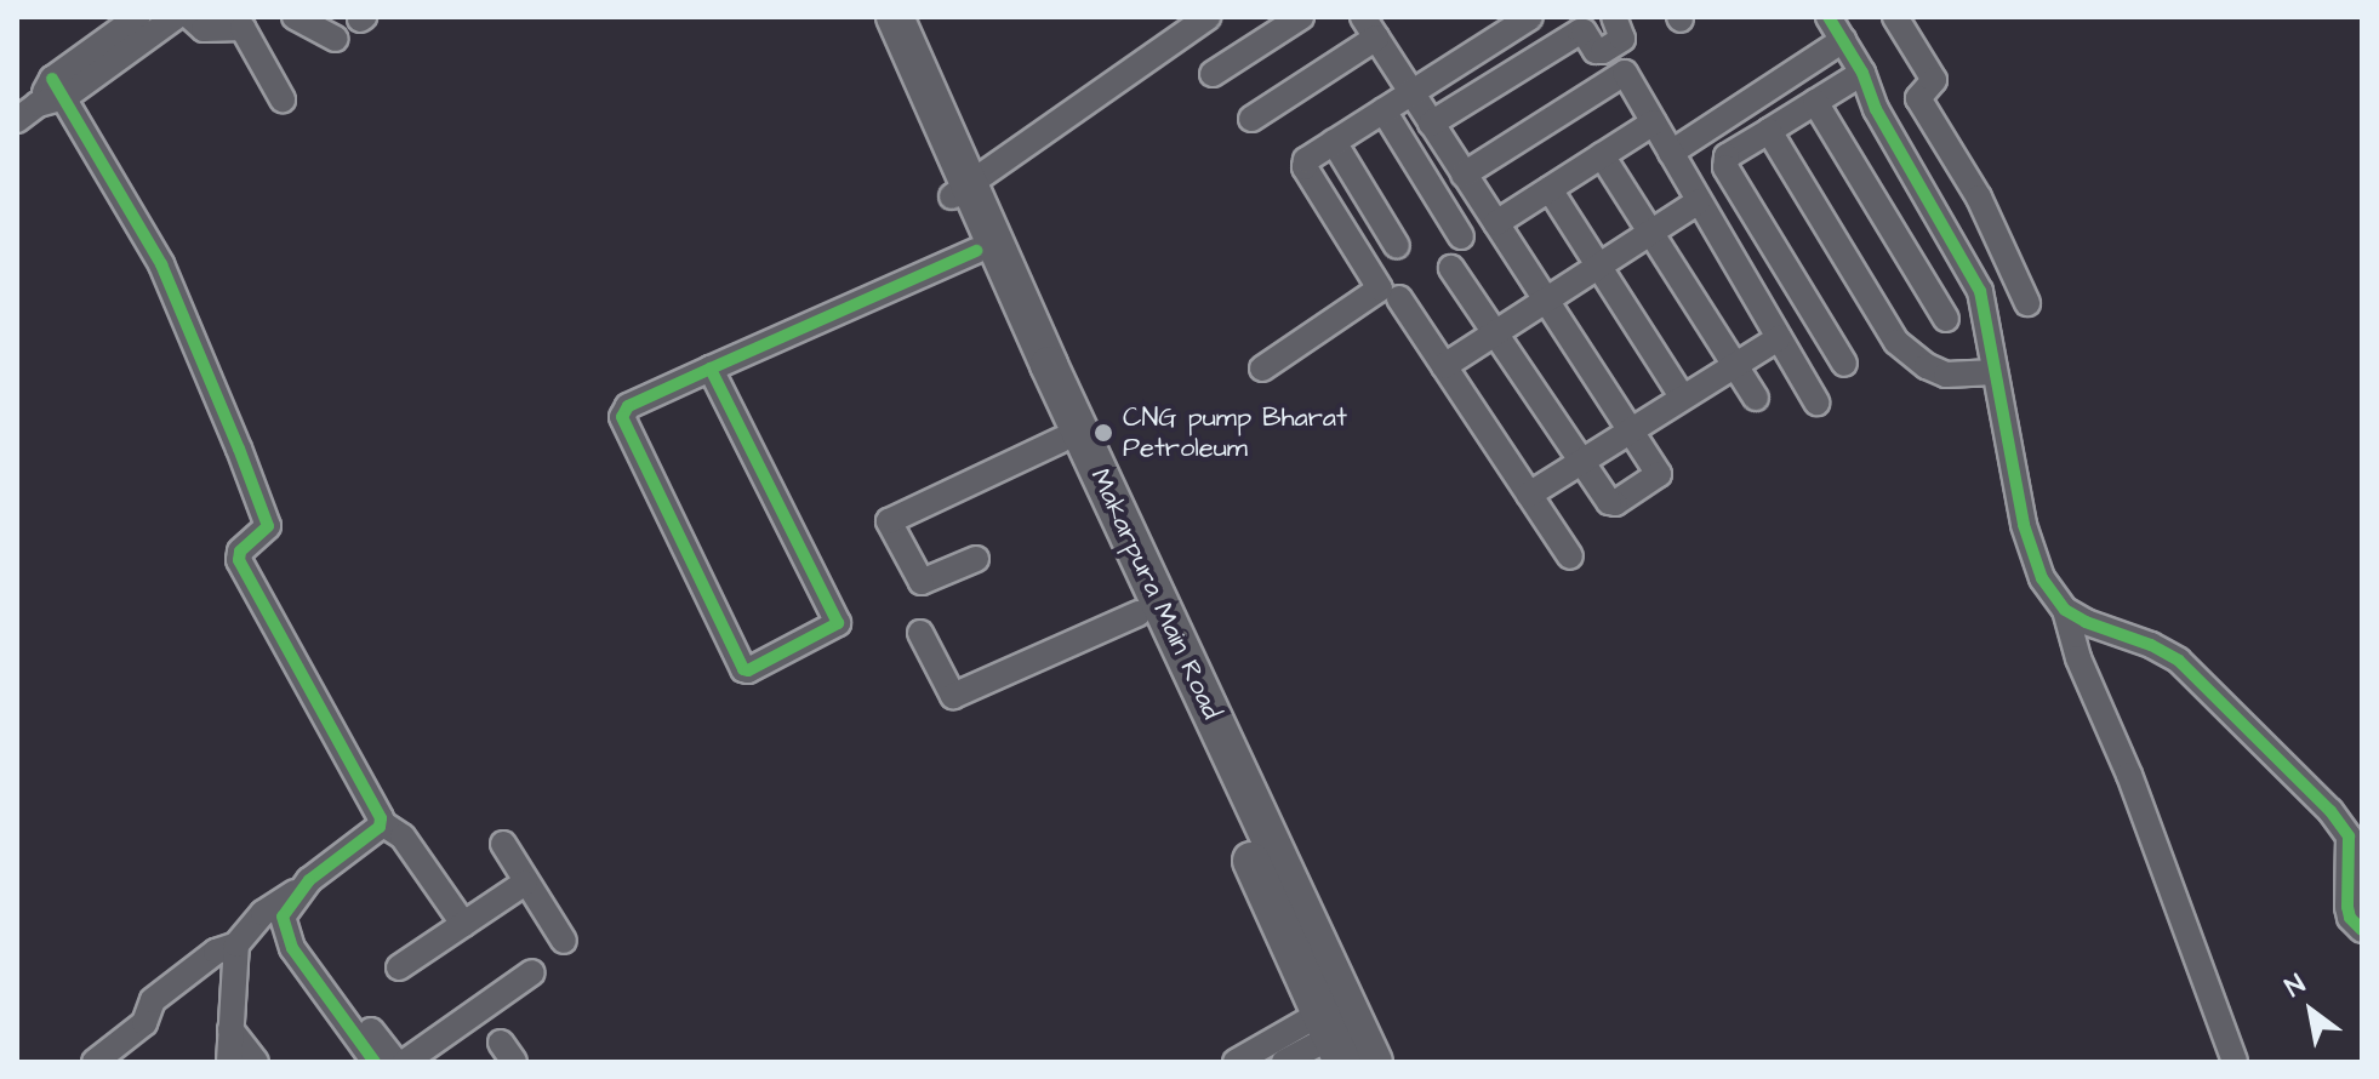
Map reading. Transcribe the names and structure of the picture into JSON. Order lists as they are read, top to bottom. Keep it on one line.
{"streets":{"highway":["Makarpura Main Road"]},"places":["CNG pump Bharat Petroleum"],"north":"top left"}
